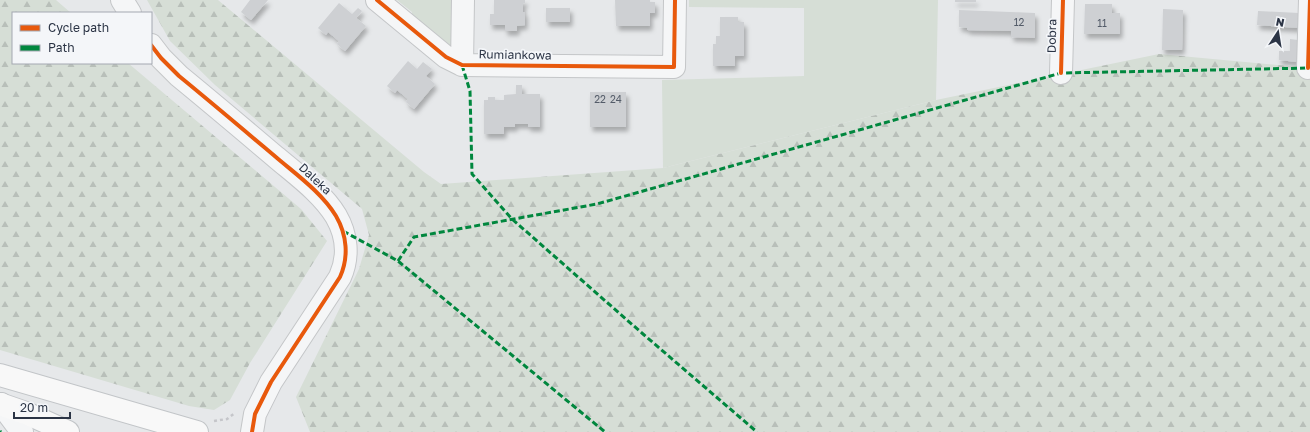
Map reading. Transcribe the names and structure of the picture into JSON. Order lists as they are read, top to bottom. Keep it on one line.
{"streets":{"street":["Dobra","Rumiankowa","Daleka"]},"house_numbers":["12","11","22","24"],"legend":["Cycle path","Path"],"scale_bar":"20 m","north":"top"}
